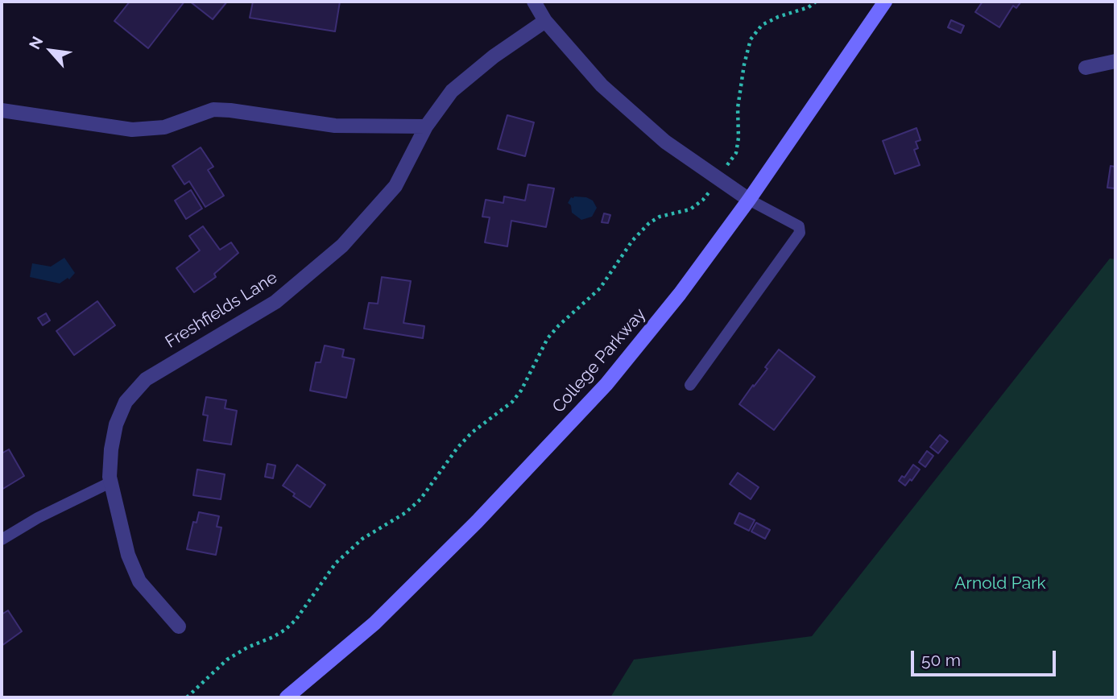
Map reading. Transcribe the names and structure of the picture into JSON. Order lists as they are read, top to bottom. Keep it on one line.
{"streets":{"main road":["College Parkway"],"street":["Freshfields Lane"]},"parks":["Arnold Park"],"scale_bar":"50 m","north":"top left"}
